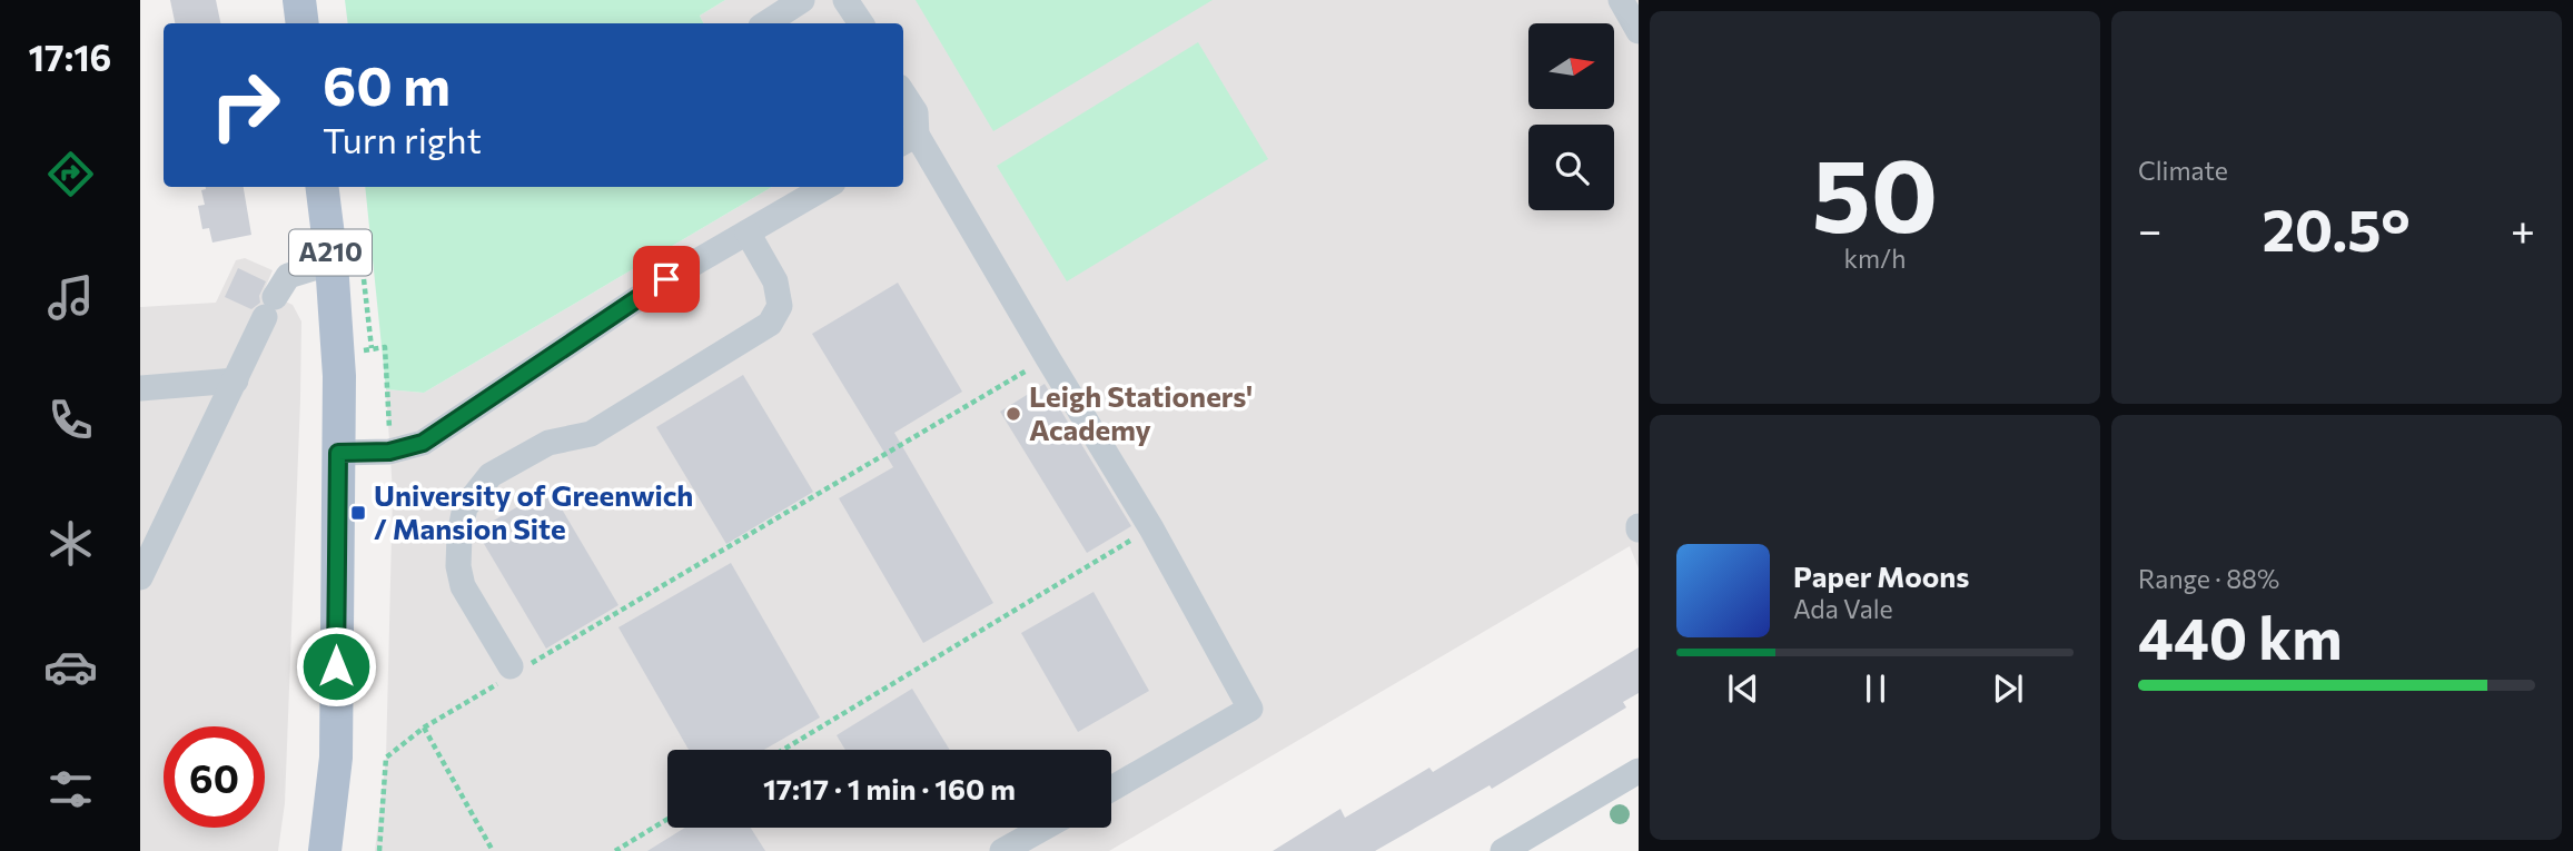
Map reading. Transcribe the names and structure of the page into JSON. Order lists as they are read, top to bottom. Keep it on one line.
{"streets":{"main road":["A210"]},"places":{"other":["Leigh Stationers' Academy"],"transit":["University of Greenwich / Mansion Site"]},"north":"right","page":{"tabs":"17:16","tile":[["50","km/h"],"Climate",["Range · 88%","440 km"]],"turn":["60 m","Turn right"],"heat":["−","20.5°","+"],"song":["Paper Moons","Ada Vale"],"limit":"60","trip":"17:17 · 1 min · 160 m"}}
